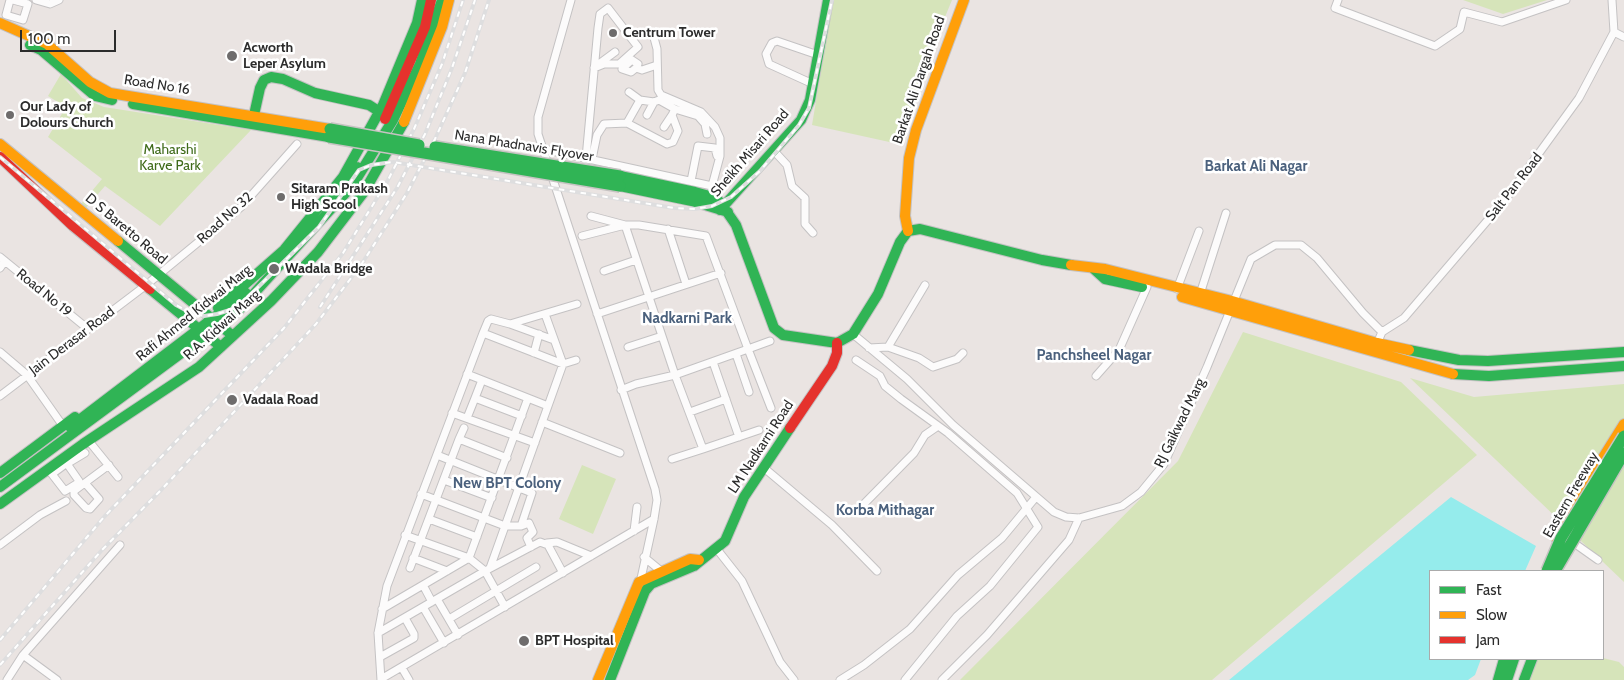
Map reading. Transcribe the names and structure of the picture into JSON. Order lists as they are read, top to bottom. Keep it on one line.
{"streets":{"main road":["Barkat Ali Dargah Road","Road No 16","Nana Phadnavis Flyover","Sheikh Misari Road","D S Baretto Road","Rafi Ahmed Kidwai Marg","R.A. Kidwai Marg","LM Nadkarni Road","Eastern Freeway"],"street":["Salt Pan Road","Road No 32","Road No 19","Jain Derasar Road","RJ Gaikwad Marg"]},"crossings":[["Road No 16","Nana Phadnavis Flyover"],["Salt Pan Road","RJ Gaikwad Marg"],["Road No 32","D S Baretto Road"],["Road No 32","Jain Derasar Road"],["D S Baretto Road","Rafi Ahmed Kidwai Marg"],["D S Baretto Road","R.A. Kidwai Marg"],["D S Baretto Road","Jain Derasar Road"],["Road No 19","Jain Derasar Road"],["Rafi Ahmed Kidwai Marg","R.A. Kidwai Marg"]],"districts":["Barkat Ali Nagar","Nadkarni Park","Panchsheel Nagar","New BPT Colony","Korba Mithagar"],"parks":["Maharshi Karve Park"],"places":["Centrum Tower","Acworth Leper Asylum","Our Lady of Dolours Church","Sitaram Prakash High Scool","Wadala Bridge","Vadala Road","BPT Hospital"],"legend":["Fast","Slow","Jam"],"scale_bar":"100 m"}
